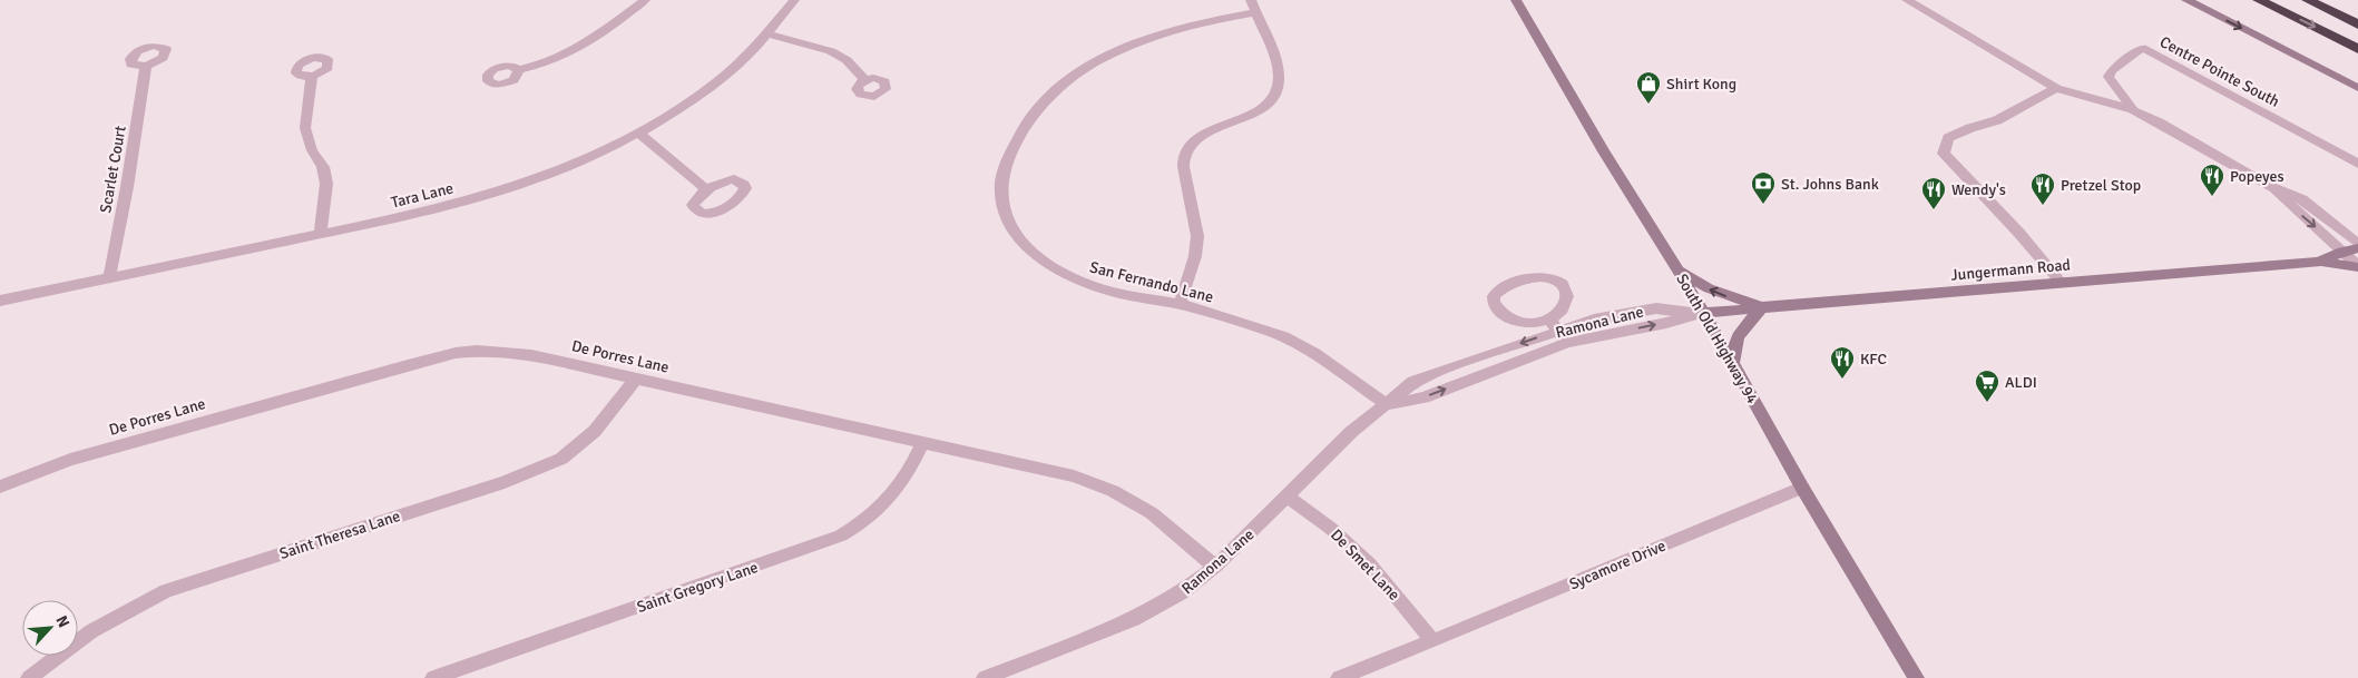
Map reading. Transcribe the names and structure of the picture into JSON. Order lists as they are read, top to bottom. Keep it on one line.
{"streets":{"main road":["Jungermann Road","South Old Highway 94"],"street":["Centre Pointe South","Scarlet Court","Tara Lane","San Fernando Lane","Ramona Lane","De Porres Lane","Saint Theresa Lane","De Smet Lane","Sycamore Drive","Saint Gregory Lane"]},"crossings":[["Centre Pointe South","Jungermann Road"],["Scarlet Court","Tara Lane"],["Jungermann Road","Ramona Lane"],["Jungermann Road","South Old Highway 94"],["San Fernando Lane","Ramona Lane"],["Ramona Lane","South Old Highway 94"],["Ramona Lane","De Porres Lane"],["Ramona Lane","De Smet Lane"],["South Old Highway 94","Sycamore Drive"],["De Porres Lane","Saint Theresa Lane"],["De Porres Lane","Saint Gregory Lane"],["De Smet Lane","Sycamore Drive"]],"places":{"shop":["Shirt Kong"],"restaurant":["Popeyes","Pretzel Stop","Wendy's","KFC"],"bank":["St. Johns Bank"],"supermarket":["ALDI"]},"north":"top right"}
